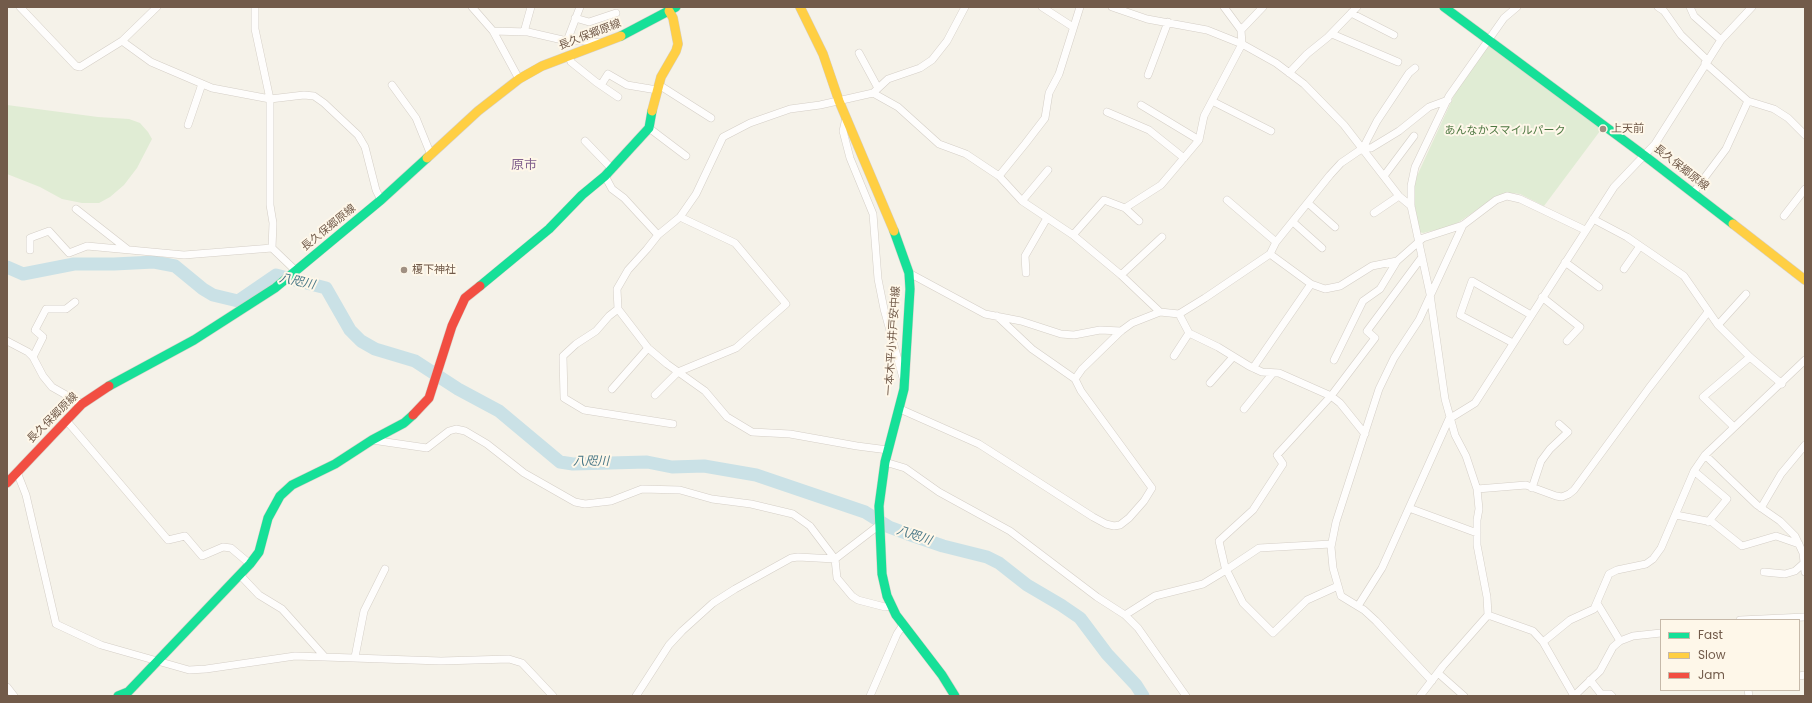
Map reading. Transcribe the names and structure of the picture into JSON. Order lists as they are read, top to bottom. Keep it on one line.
{"streets":{"main road":["長久保郷原線","一本木平小井戸安中線"]},"districts":["原市"],"water":["八咫川"],"parks":["あんなかスマイルパーク"],"places":["上天前","榎下神社"],"legend":["Fast","Slow","Jam"]}
